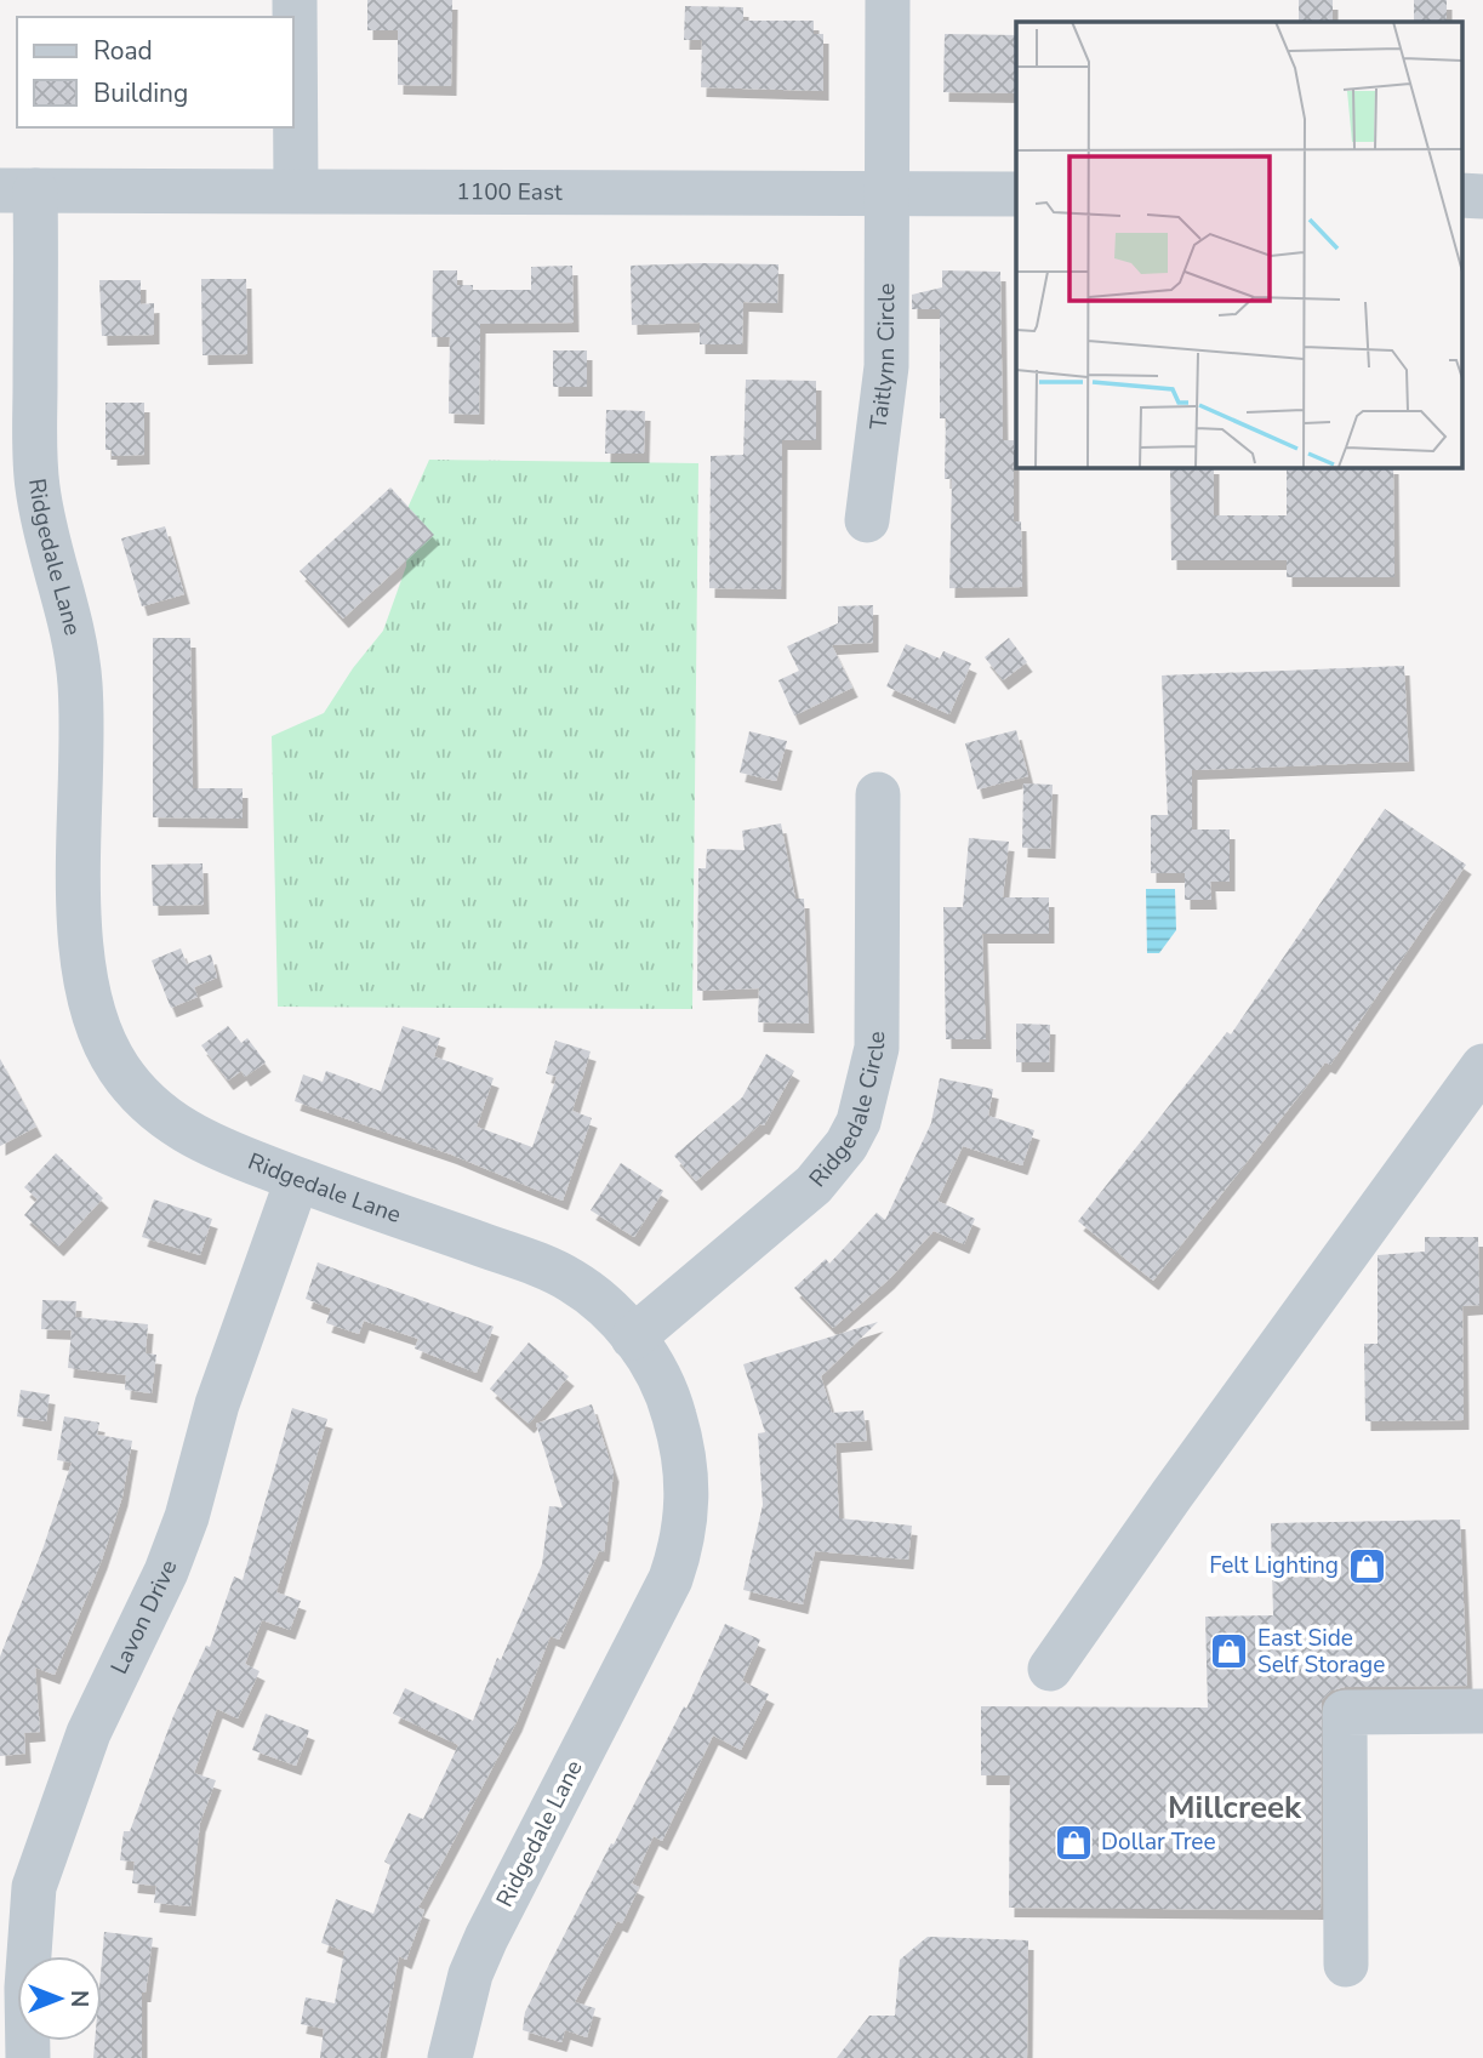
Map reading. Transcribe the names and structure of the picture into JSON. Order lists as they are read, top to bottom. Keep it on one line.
{"streets":{"street":["1100 East","Taitlynn Circle","Ridgedale Lane","Ridgedale Circle","Lavon Drive"]},"crossings":[["1100 East","Taitlynn Circle"],["1100 East","Ridgedale Lane"],["Ridgedale Lane","Ridgedale Circle"],["Ridgedale Lane","Lavon Drive"]],"districts":["Millcreek"],"places":{"shop":["Felt Lighting","East Side Self Storage","Dollar Tree"]},"legend":["Road","Building"],"north":"right"}
